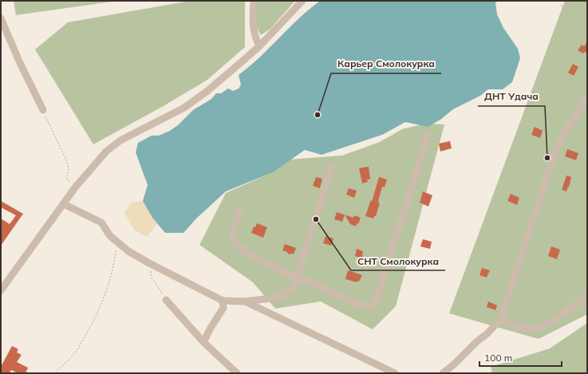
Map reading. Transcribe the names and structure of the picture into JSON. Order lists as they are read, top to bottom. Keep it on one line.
{"places":["Карьер Смолокурка","ДНТ Удача","СНТ Смолокурка"],"scale_bar":"100 m"}
